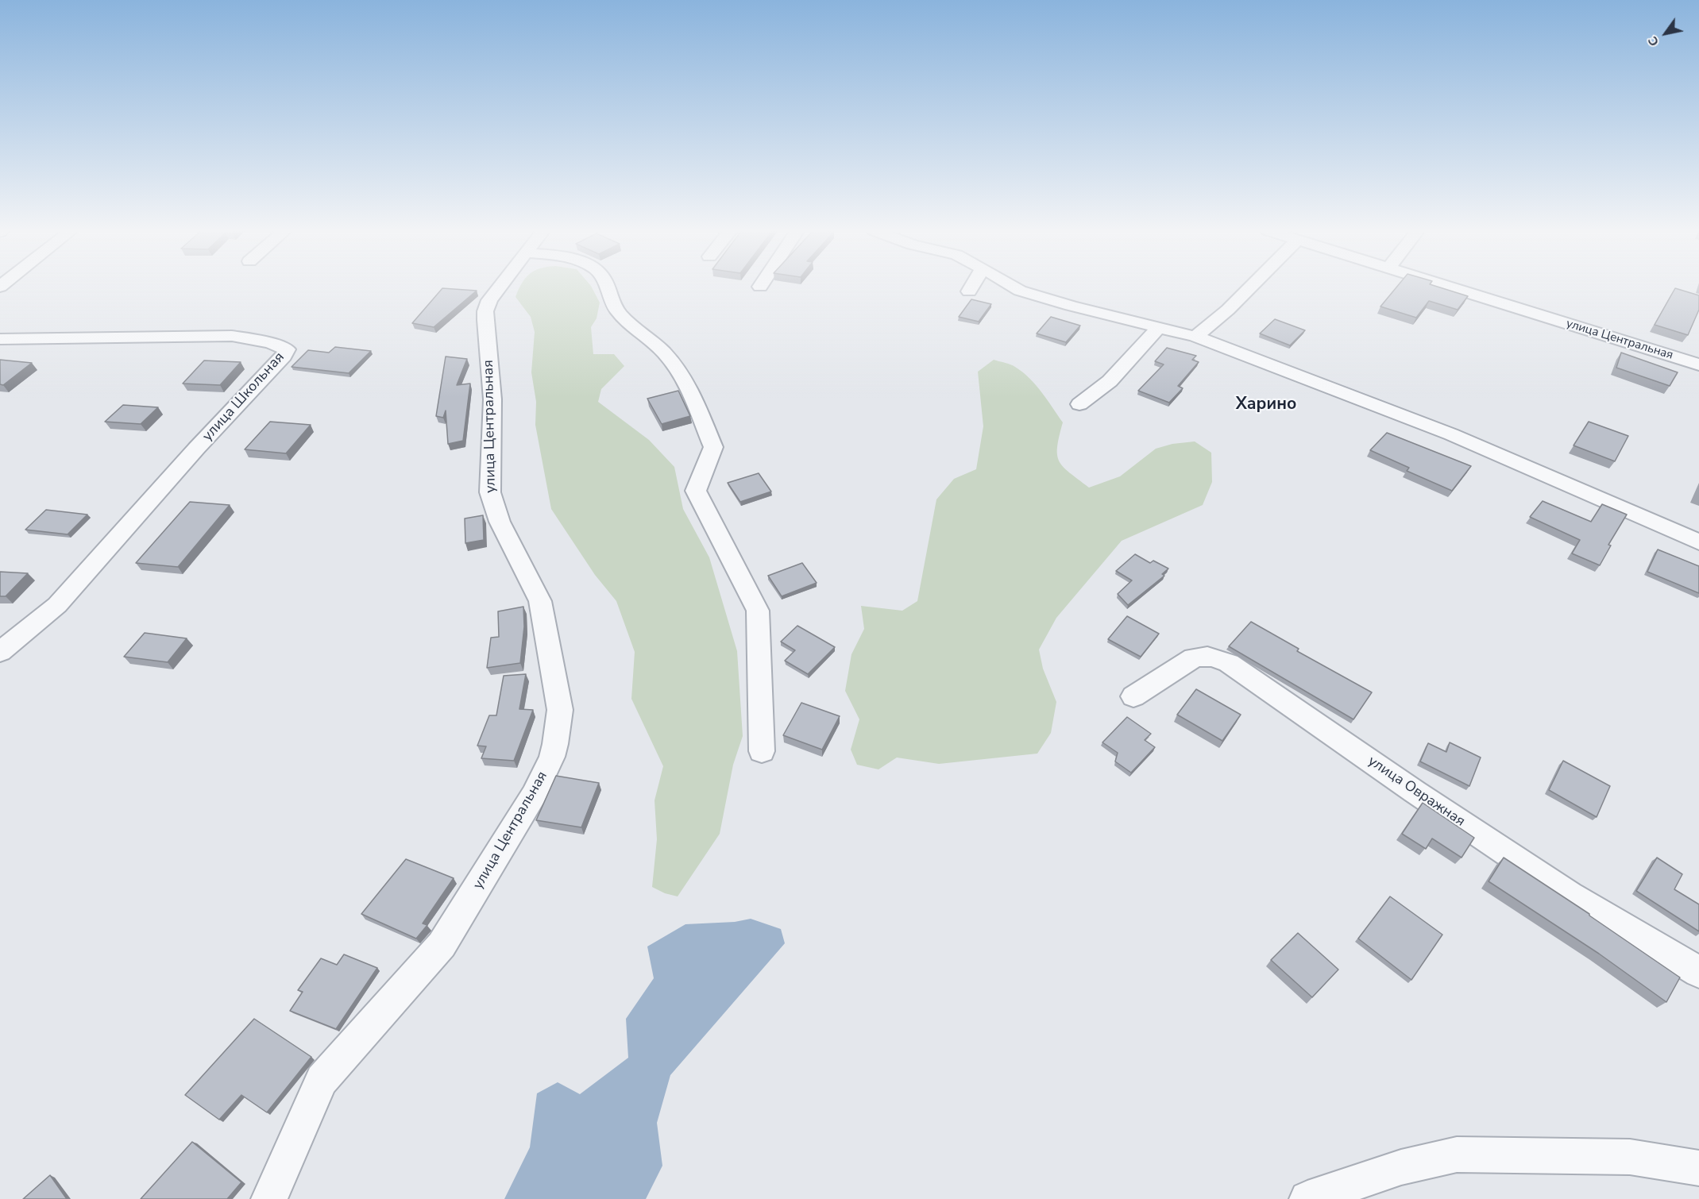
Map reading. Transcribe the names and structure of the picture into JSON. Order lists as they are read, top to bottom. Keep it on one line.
{"streets":{"street":["улица Центральная","улица Школьная","улица Овражная"]},"districts":["Харино"],"north":"bottom left"}
